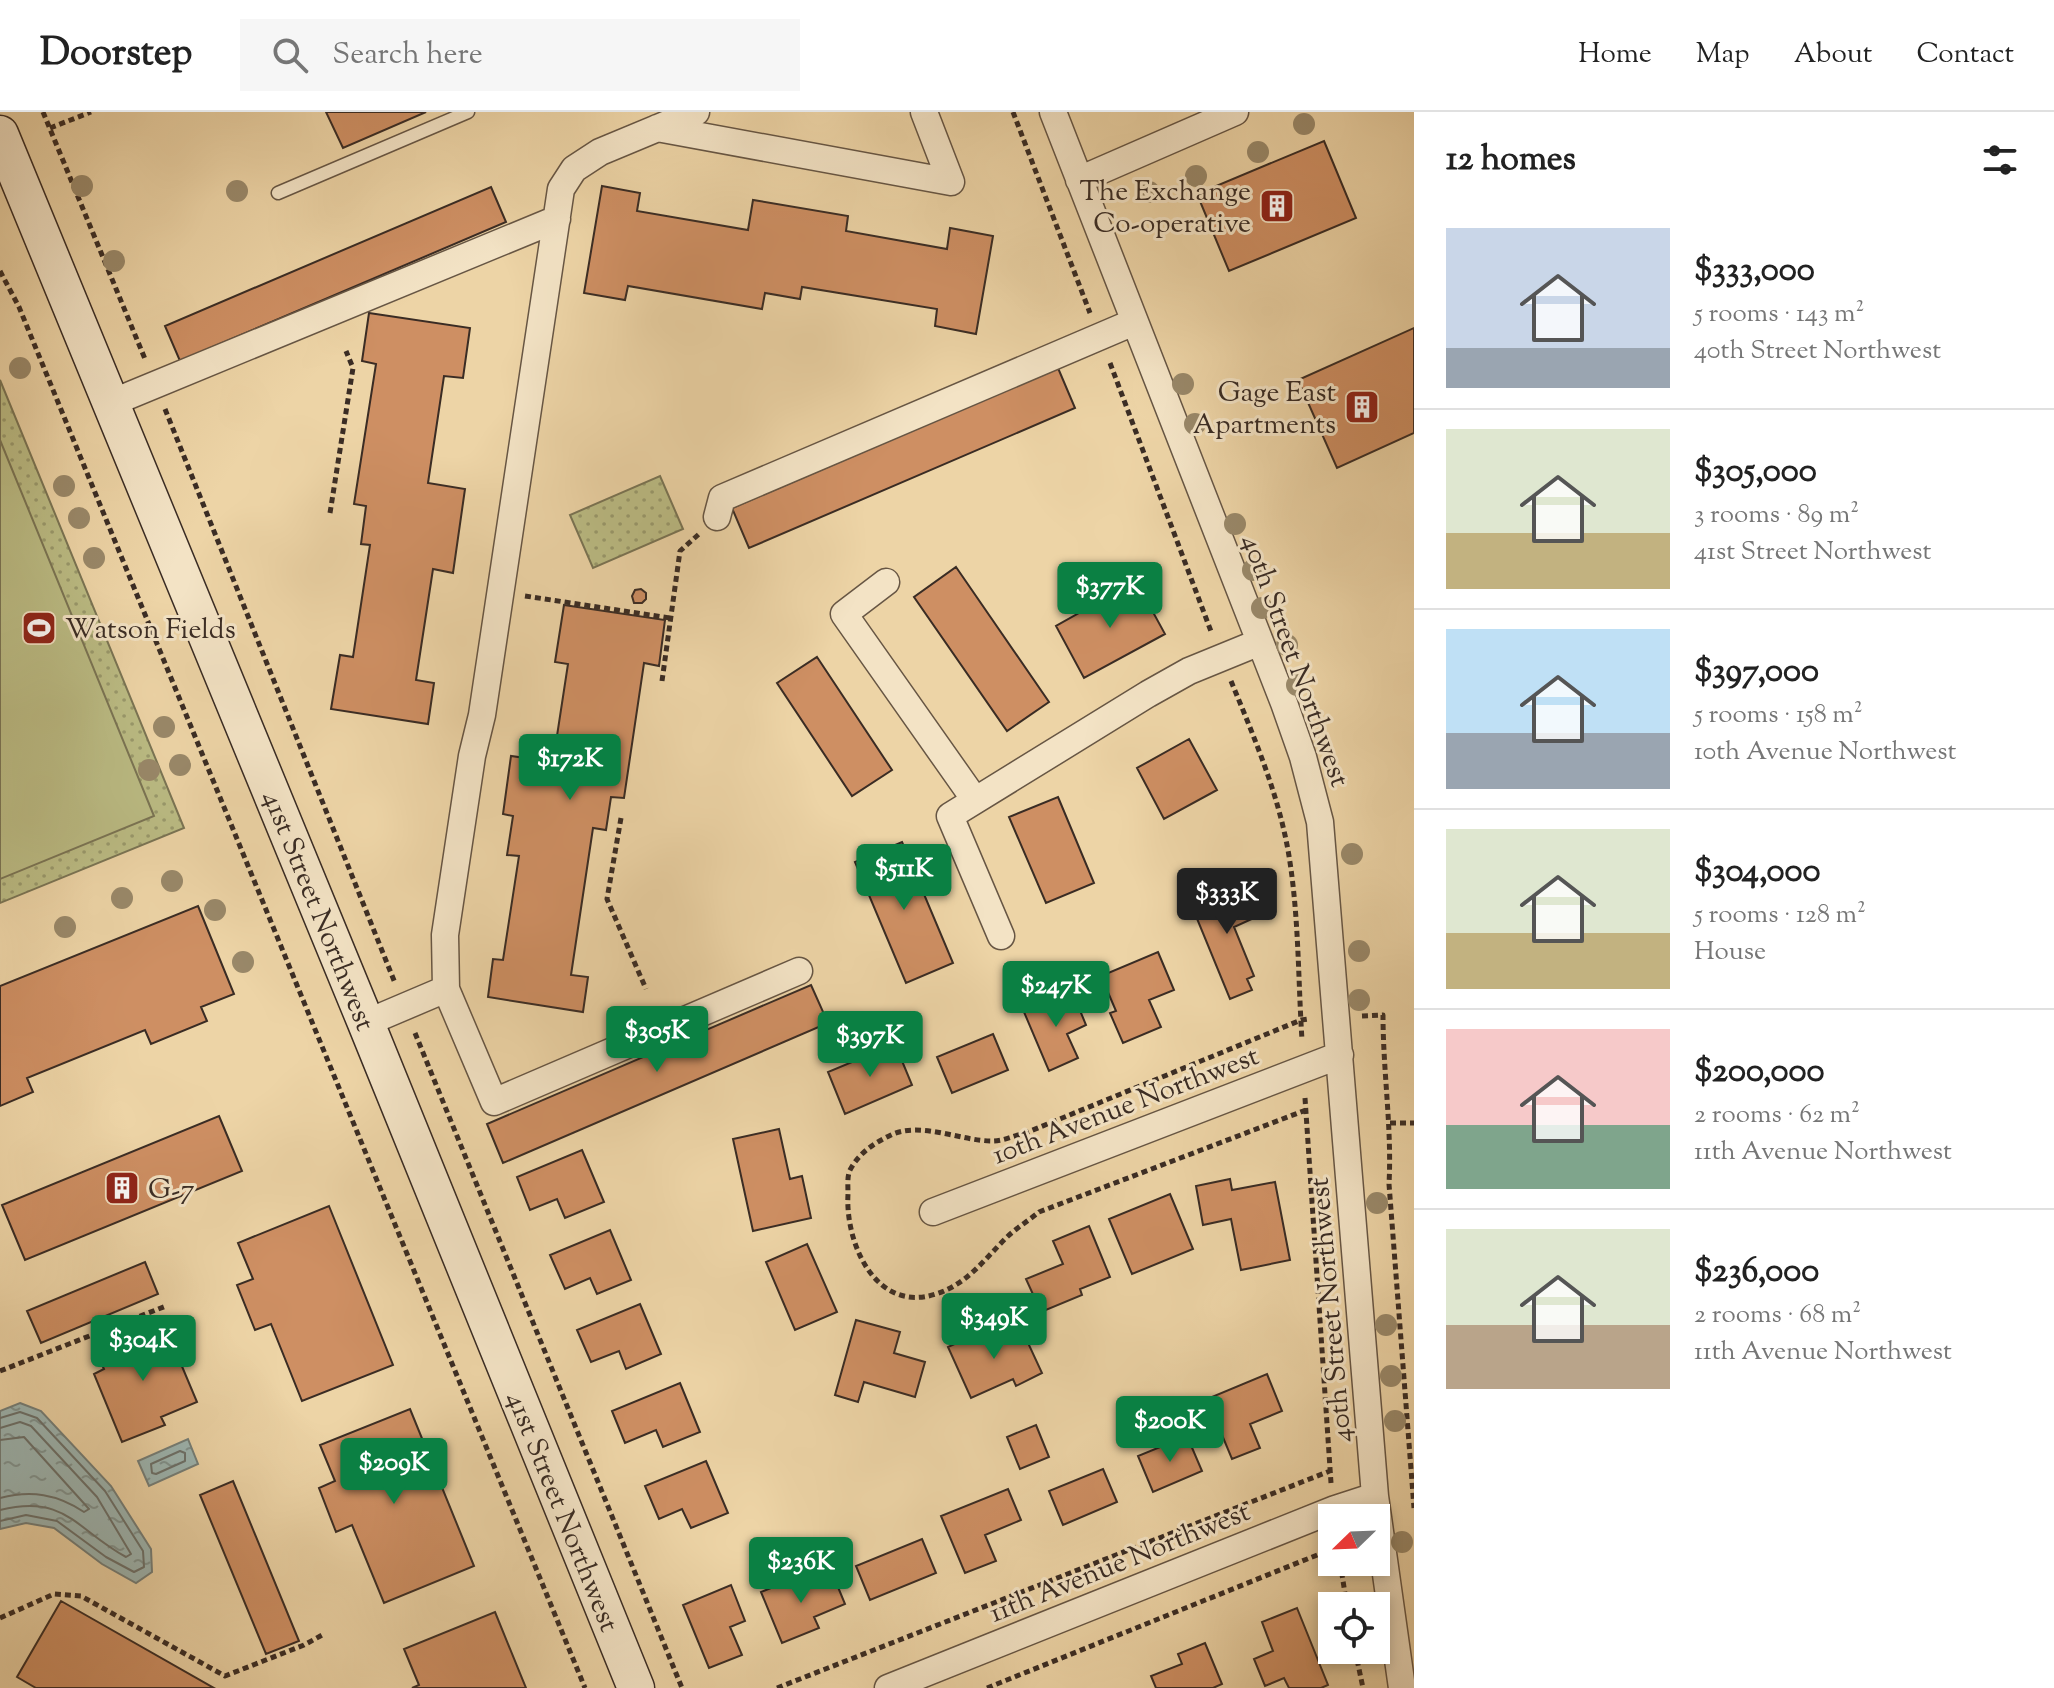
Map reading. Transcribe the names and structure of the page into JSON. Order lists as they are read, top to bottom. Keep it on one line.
{"streets":{"main road":["41st Street Northwest"],"street":["40th Street Northwest","10th Avenue Northwest","11th Avenue Northwest"]},"crossings":[["40th Street Northwest","10th Avenue Northwest"],["40th Street Northwest","11th Avenue Northwest"]],"places":{"building":["The Exchange Co-operative","Gage East Apartments","G-7"],"sports":["Watson Fields"]},"north":"bottom left","page":{"header":"Doorstep","search":"Search here","nav":["Home","Map","About","Contact"],"heading":"12 homes","list":[{"name":"$333,000","note":"5 rooms · 143 m² · 40th Street Northwest"},{"name":"$305,000","note":"3 rooms · 89 m² · 41st Street Northwest"},{"name":"$397,000","note":"5 rooms · 158 m² · 10th Avenue Northwest"},{"name":"$304,000","note":"5 rooms · 128 m² · House"},{"name":"$200,000","note":"2 rooms · 62 m² · 11th Avenue Northwest"},{"name":"$236,000","note":"2 rooms · 68 m² · 11th Avenue Northwest"}],"price":["$377K","$172K","$511K","$333K","$247K","$305K","$397K","$349K","$304K","$200K","$209K","$236K"]}}
